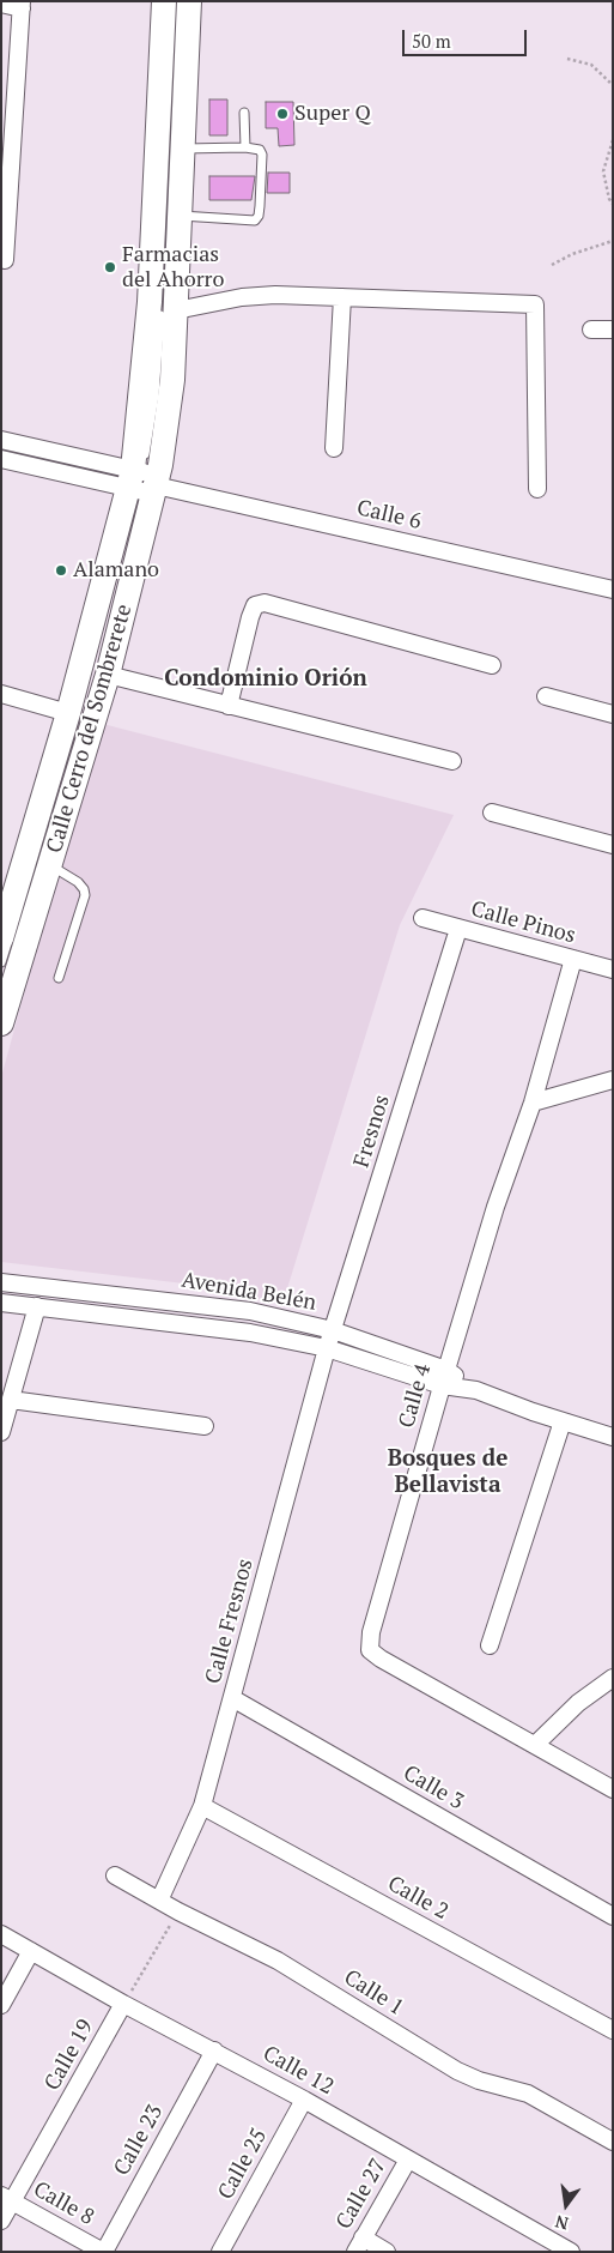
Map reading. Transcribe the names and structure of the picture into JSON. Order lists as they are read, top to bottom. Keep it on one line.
{"streets":{"main road":["Calle Cerro del Sombrerete"],"street":["Calle 6","Calle Pinos","Fresnos","Avenida Belén","Calle 4","Calle Fresnos","Calle 3","Calle 2","Calle 1","Calle 19","Calle 12","Calle 23","Calle 25","Calle 27","Calle 8"]},"crossings":[["Calle 6","Calle Cerro del Sombrerete"],["Calle Pinos","Fresnos"],["Calle Pinos","Calle 4"],["Fresnos","Avenida Belén"],["Fresnos","Calle Fresnos"],["Avenida Belén","Calle 4"],["Avenida Belén","Calle Fresnos"],["Calle Fresnos","Calle 3"],["Calle Fresnos","Calle 2"],["Calle Fresnos","Calle 1"],["Calle 19","Calle 12"],["Calle 19","Calle 8"],["Calle 12","Calle 23"],["Calle 12","Calle 25"],["Calle 12","Calle 27"],["Calle 23","Calle 8"]],"districts":["Condominio Orión","Bosques de Bellavista"],"places":["Super Q","Farmacias del Ahorro","Alamano"],"scale_bar":"50 m","north":"bottom"}
